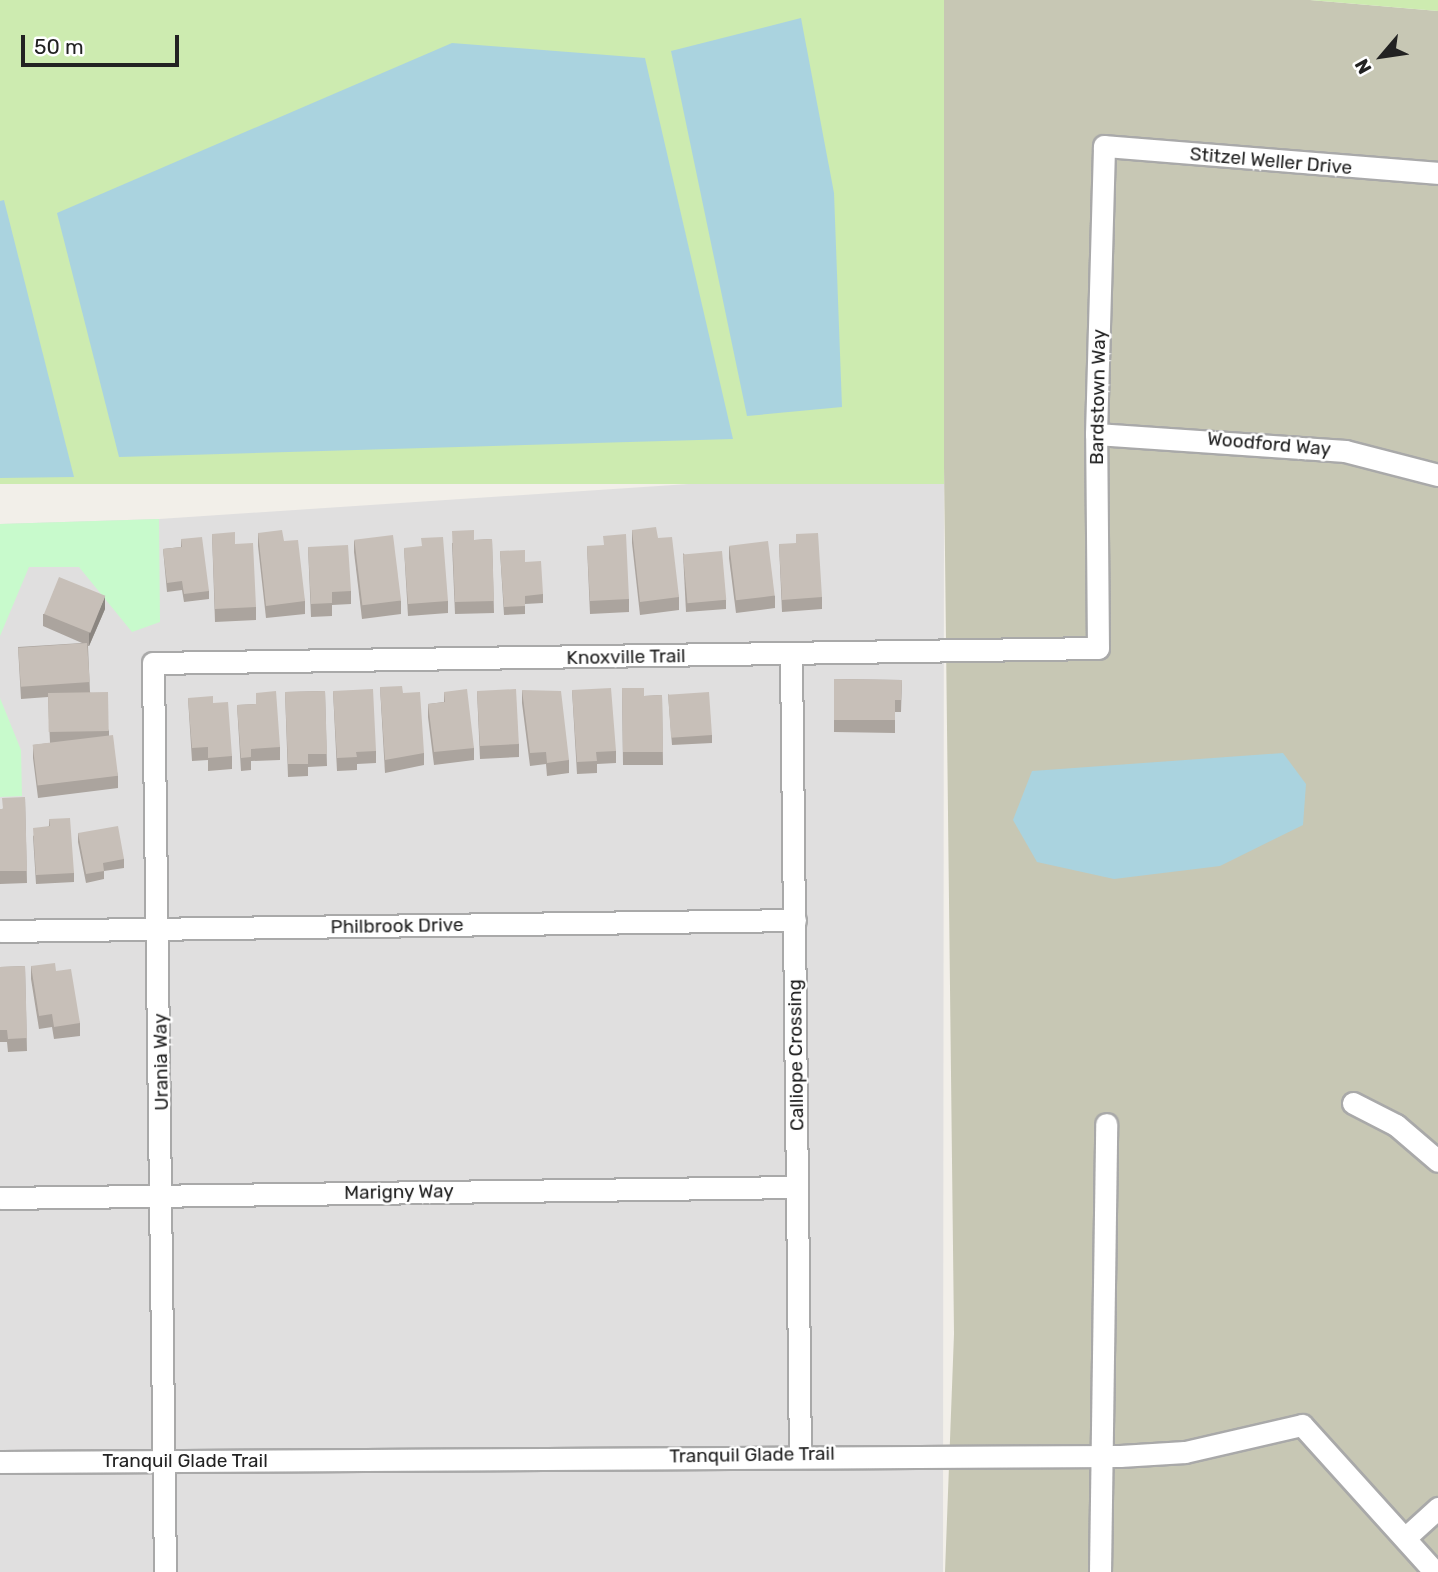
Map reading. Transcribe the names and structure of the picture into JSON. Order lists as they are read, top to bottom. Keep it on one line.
{"streets":{"street":["Stitzel Weller Drive","Bardstown Way","Woodford Way","Knoxville Trail","Philbrook Drive","Calliope Crossing","Urania Way","Marigny Way","Tranquil Glade Trail"]},"crossings":[["Stitzel Weller Drive","Bardstown Way"],["Bardstown Way","Woodford Way"],["Bardstown Way","Knoxville Trail"],["Knoxville Trail","Calliope Crossing"],["Knoxville Trail","Urania Way"],["Philbrook Drive","Calliope Crossing"],["Philbrook Drive","Urania Way"],["Calliope Crossing","Marigny Way"],["Calliope Crossing","Tranquil Glade Trail"],["Urania Way","Marigny Way"],["Urania Way","Tranquil Glade Trail"]],"scale_bar":"50 m","north":"bottom left"}
